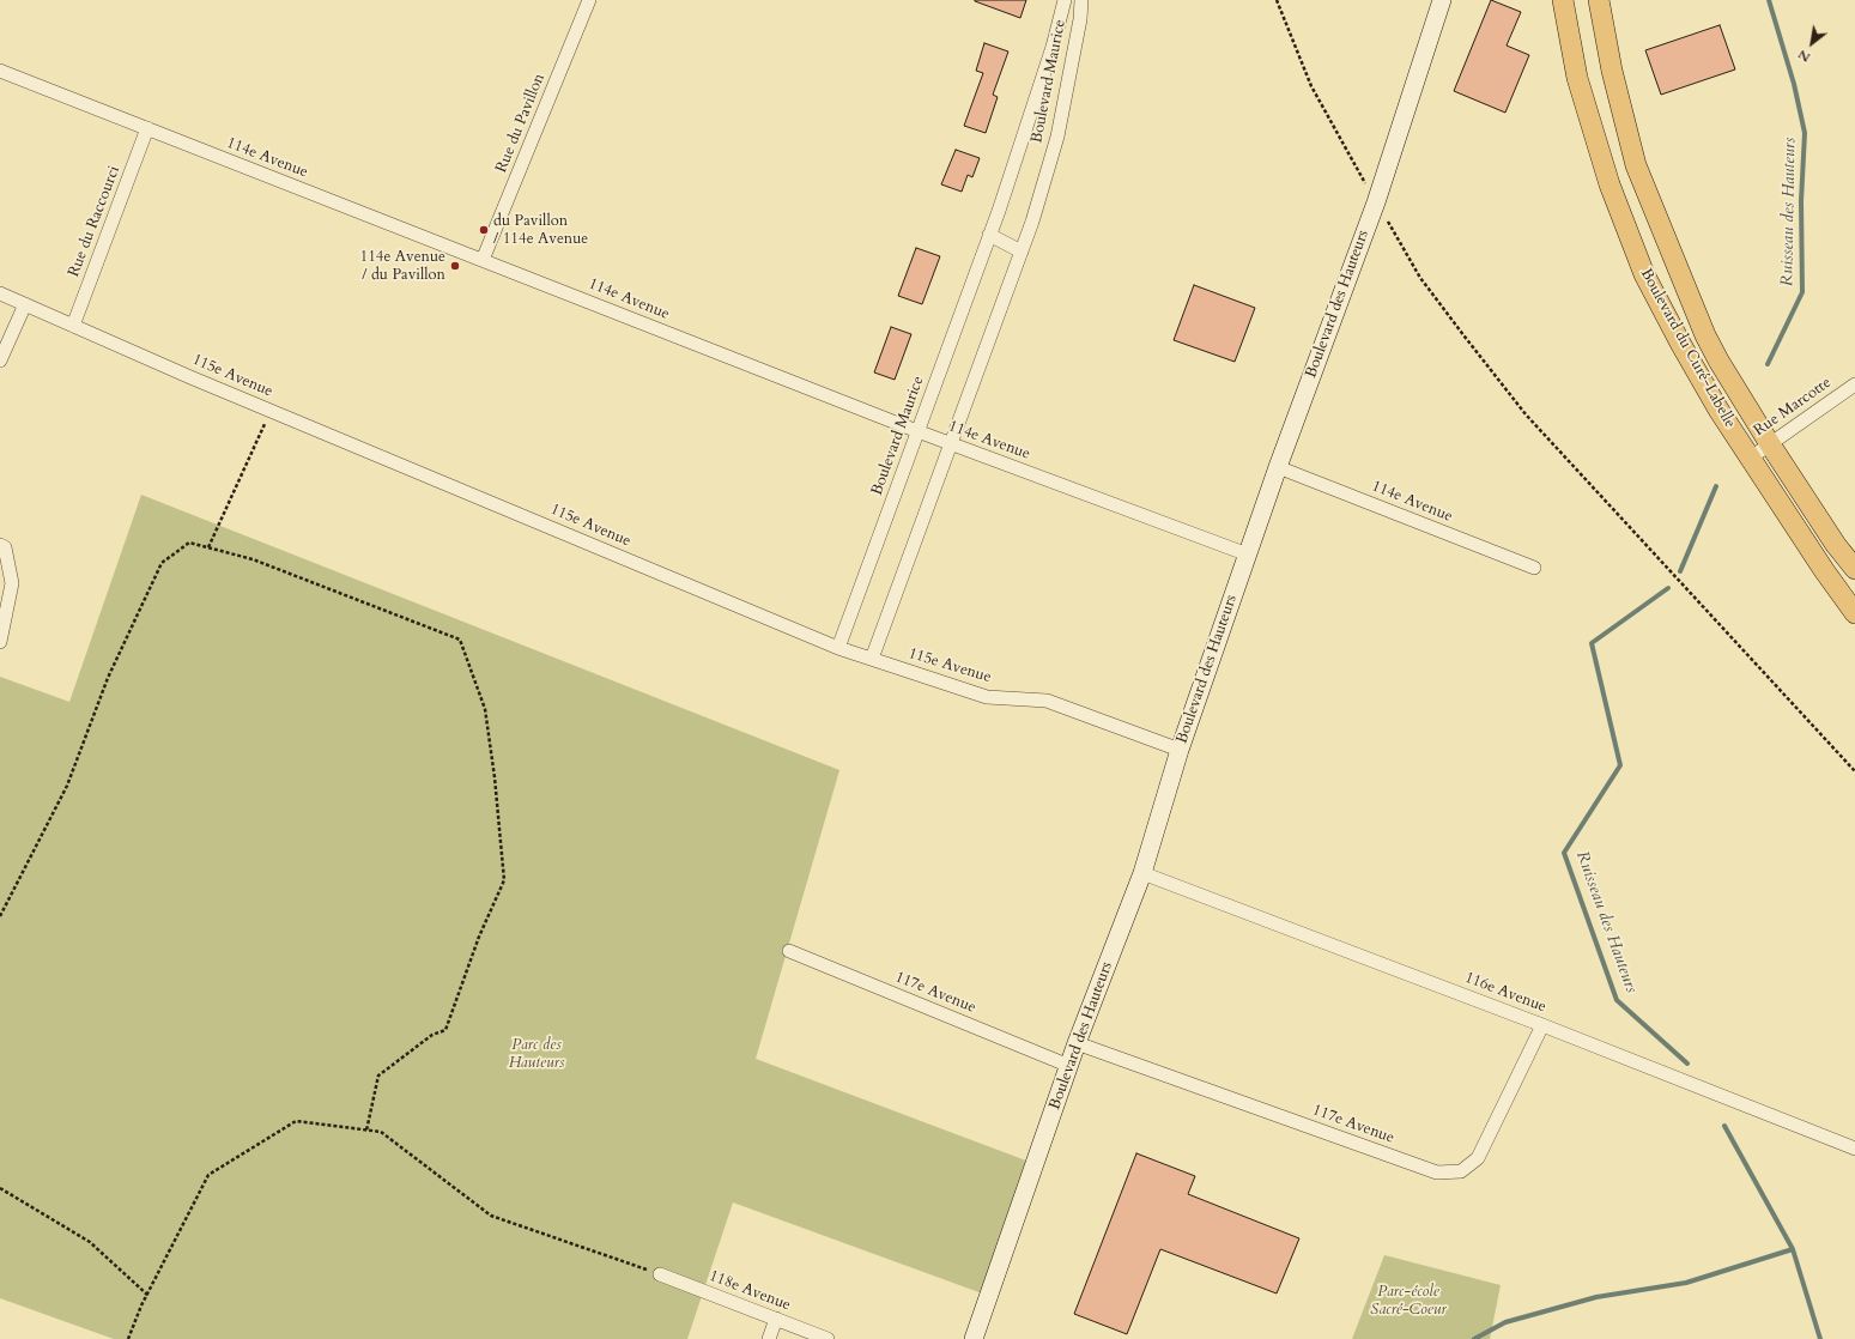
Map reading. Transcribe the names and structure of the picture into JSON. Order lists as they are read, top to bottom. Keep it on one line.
{"streets":{"main road":["Boulevard des Hauteurs","Boulevard du Curé-Labelle"],"street":["Boulevard Maurice","Rue du Pavillon","114e Avenue","Rue du Raccourci","115e Avenue","Rue Marcotte","117e Avenue","116e Avenue","118e Avenue"]},"crossings":[["Boulevard Maurice","114e Avenue"],["Boulevard Maurice","115e Avenue"],["Rue du Pavillon","114e Avenue"],["114e Avenue","Rue du Raccourci"],["114e Avenue","Boulevard des Hauteurs"],["Rue du Raccourci","115e Avenue"],["Boulevard des Hauteurs","115e Avenue"],["Boulevard des Hauteurs","117e Avenue"],["Boulevard des Hauteurs","116e Avenue"],["Boulevard du Curé-Labelle","Rue Marcotte"],["117e Avenue","116e Avenue"]],"water":["Ruisseau des Hauteurs"],"parks":["Parc des Hauteurs","Parc-école Sacré-Coeur"],"places":["du Pavillon / 114e Avenue","114e Avenue / du Pavillon"],"north":"bottom left"}
